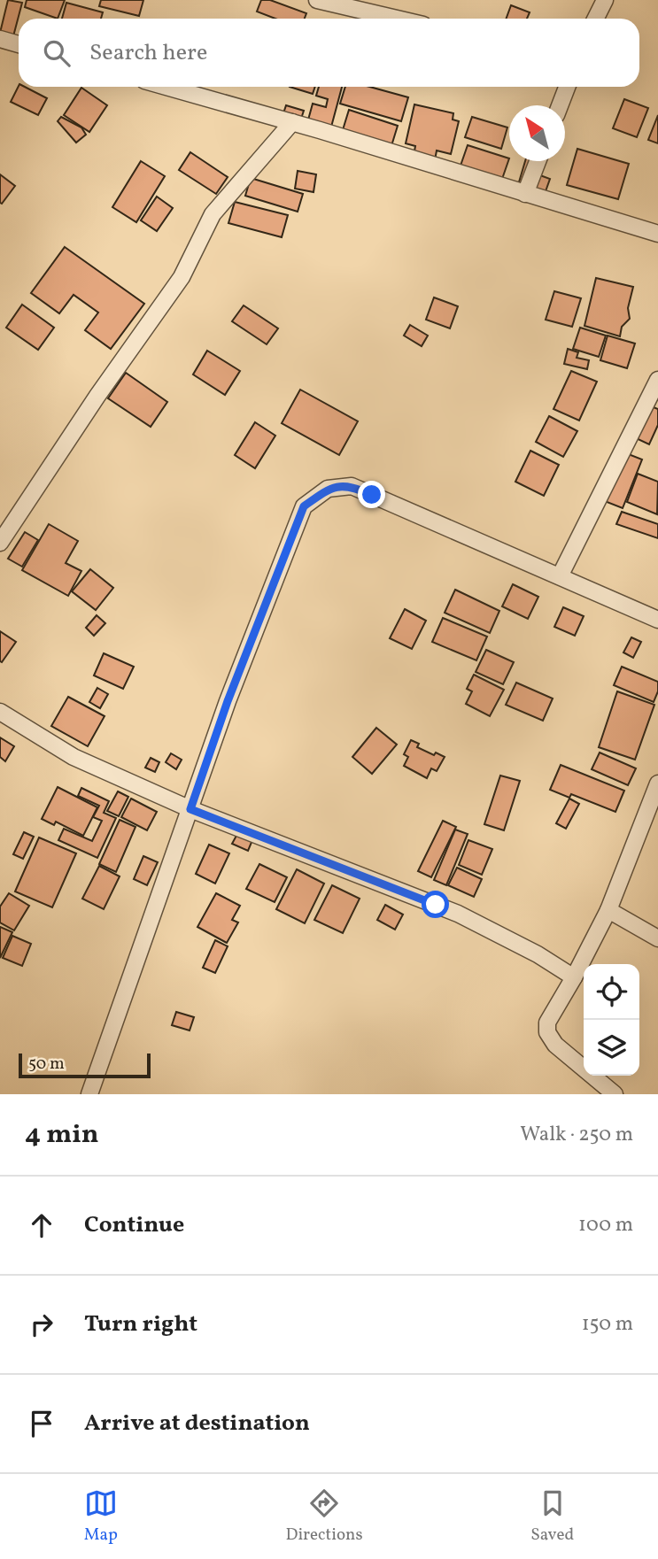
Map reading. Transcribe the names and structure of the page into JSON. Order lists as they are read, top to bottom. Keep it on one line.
{"scale_bar":"50 m","north":"top left","page":{"search":"Search here","scale":"50 m","heading":["4 min","Walk · 250 m"],"list":[["Continue","100 m"],["Turn right","150 m"],"Arrive at destination"],"nav":["Map","Directions","Saved"]}}
